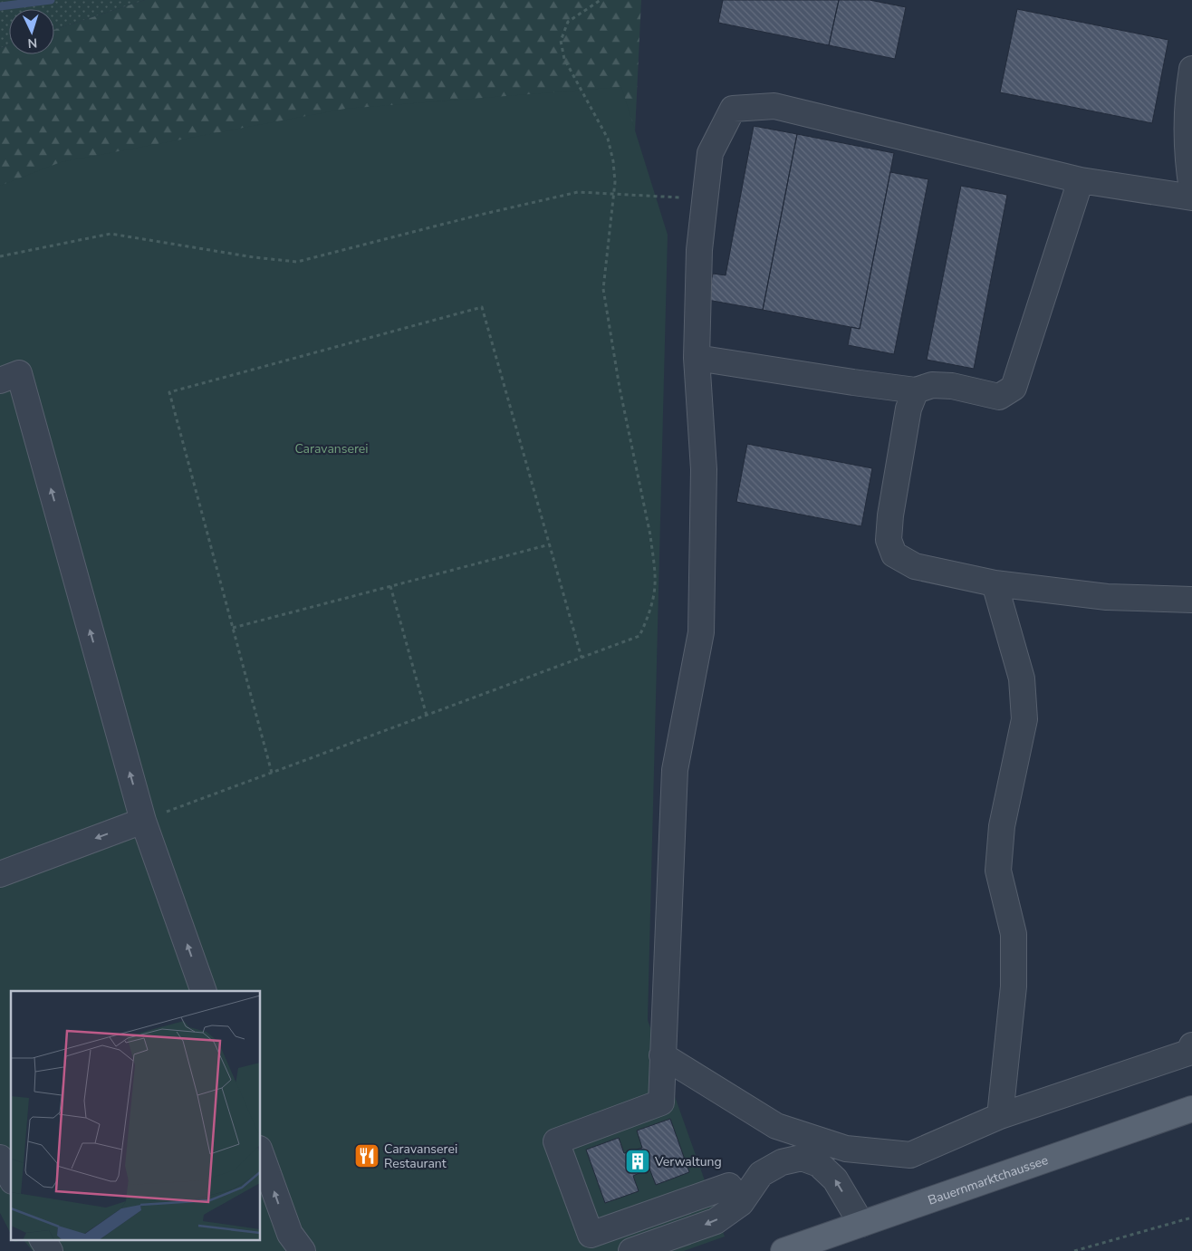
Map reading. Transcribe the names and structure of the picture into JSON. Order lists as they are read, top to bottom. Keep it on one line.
{"streets":{"main road":["Bauernmarktchaussee"]},"parks":["Caravanserei"],"places":{"restaurant":["Caravanserei Restaurant"],"building":["Verwaltung"]},"north":"bottom"}
